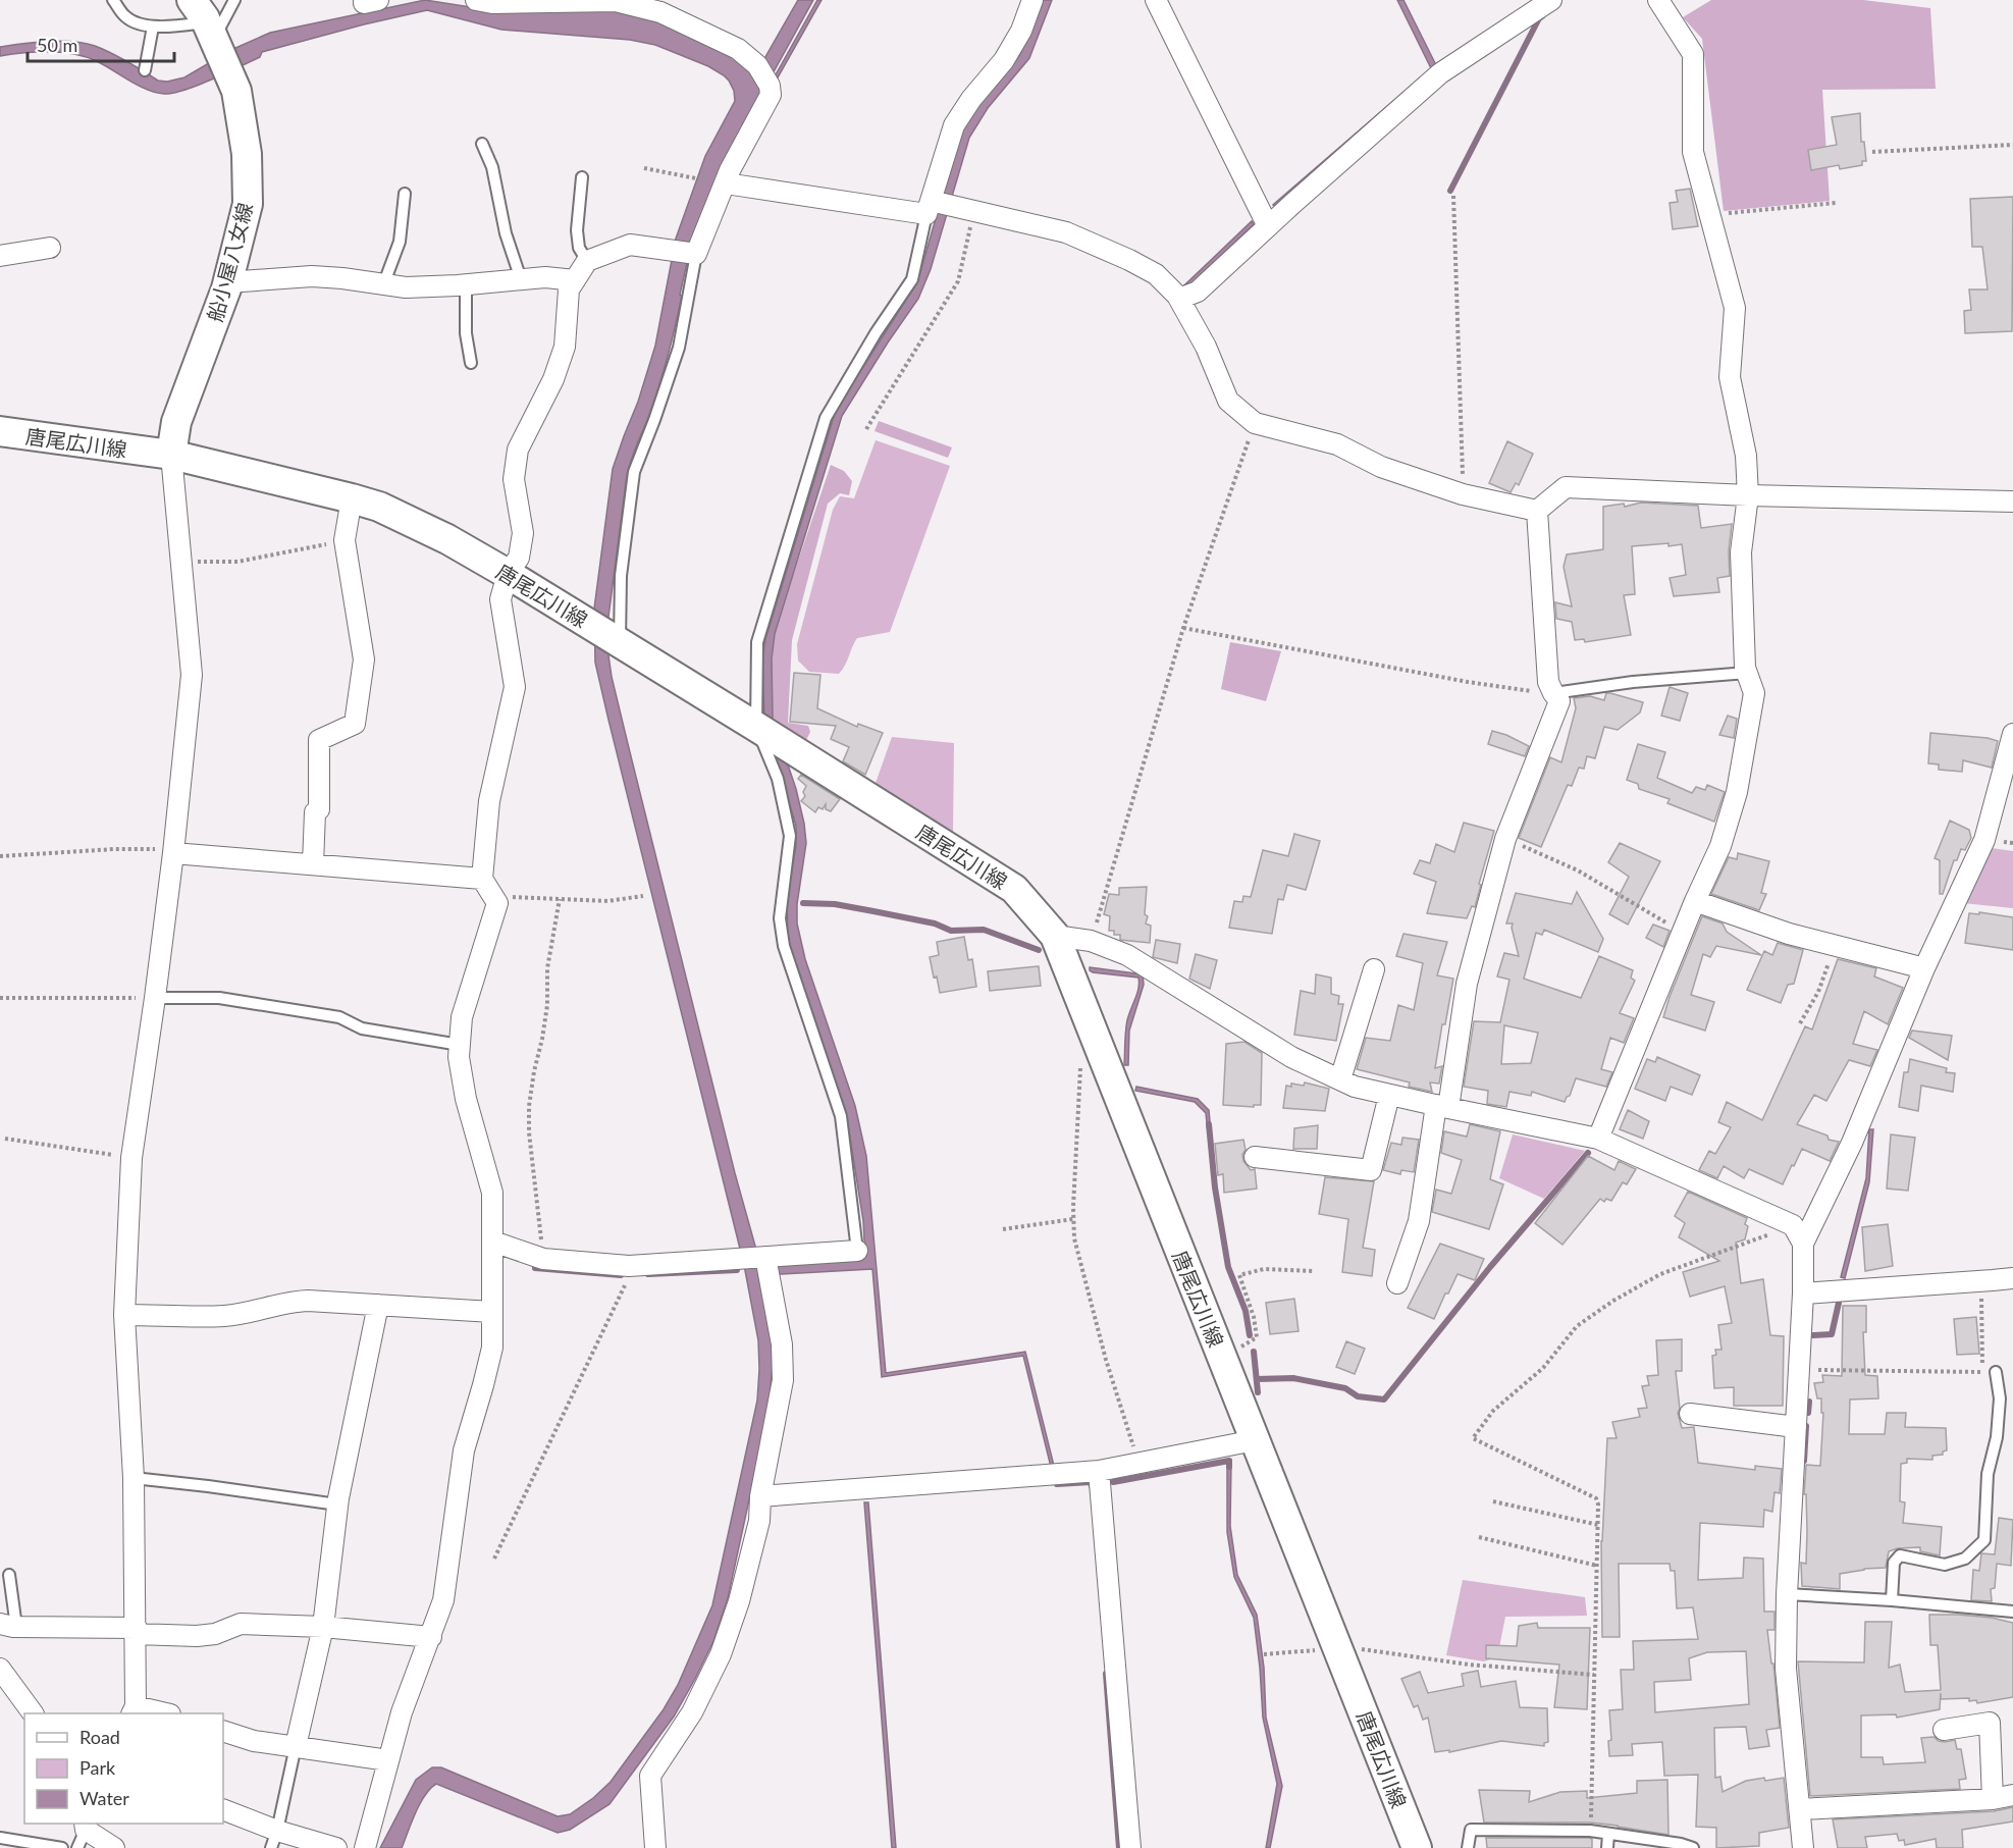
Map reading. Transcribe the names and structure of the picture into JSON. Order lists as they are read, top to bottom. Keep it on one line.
{"streets":{"main road":["船小屋八女線","唐尾広川線"]},"crossings":[["船小屋八女線","唐尾広川線"]],"legend":["Road","Park","Water"],"scale_bar":"50 m"}
